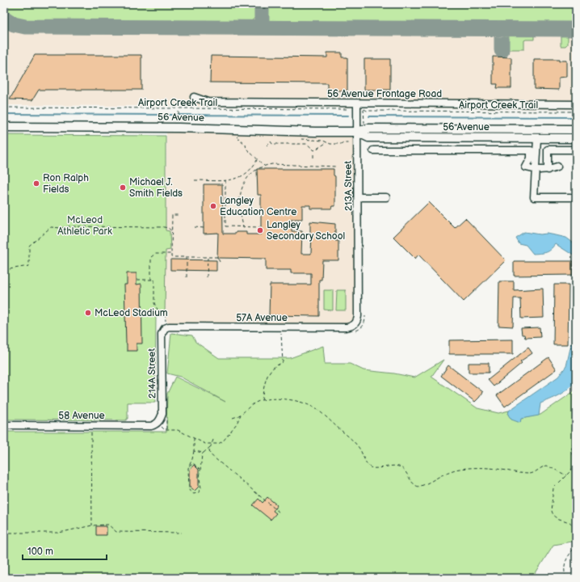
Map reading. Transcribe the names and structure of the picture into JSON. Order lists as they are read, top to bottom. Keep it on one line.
{"streets":{"main road":["56 Avenue"],"street":["56 Avenue Frontage Road","213A Street","57A Avenue","214A Street","58 Avenue"],"path":["Airport Creek Trail"]},"crossings":[["56 Avenue Frontage Road","213A Street"],["56 Avenue","213A Street"],["213A Street","57A Avenue"],["57A Avenue","214A Street"],["214A Street","58 Avenue"]],"parks":["McLeod Athletic Park"],"places":["Ron Ralph Fields","Michael J. Smith Fields","Langley Education Centre","Langley Secondary School","McLeod Stadium"],"scale_bar":"100 m"}
